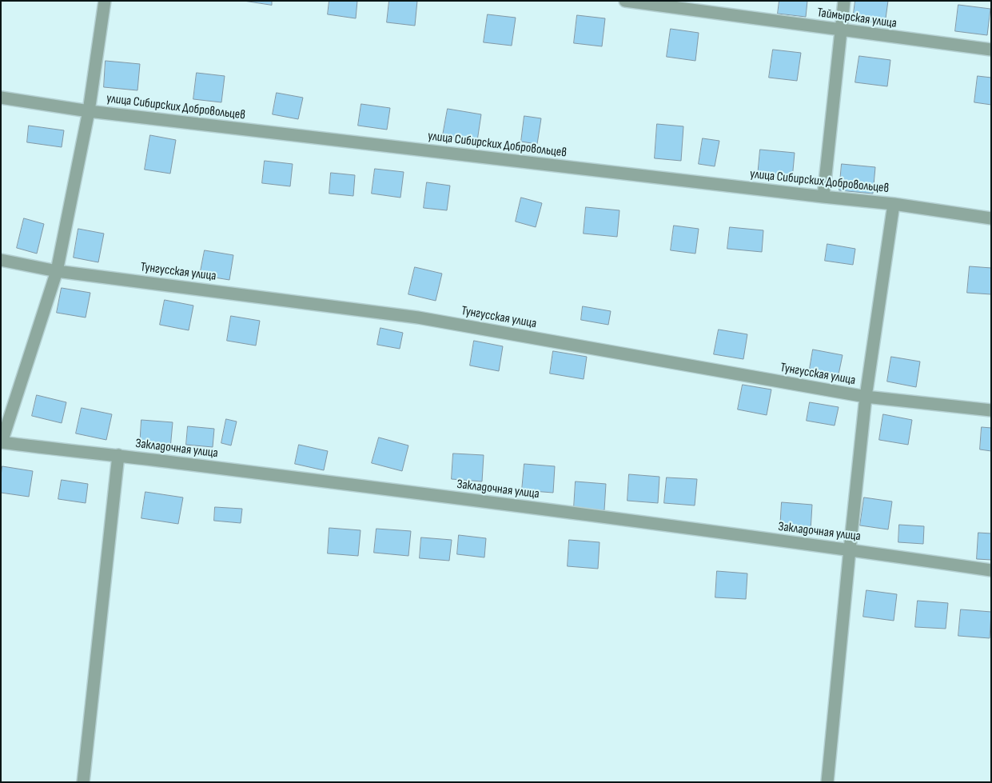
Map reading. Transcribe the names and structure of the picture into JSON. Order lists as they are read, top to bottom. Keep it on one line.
{"streets":{"street":["Таймырская улица","улица Сибирских Добровольцев","Тунгусская улица","Закладочная улица"]}}
